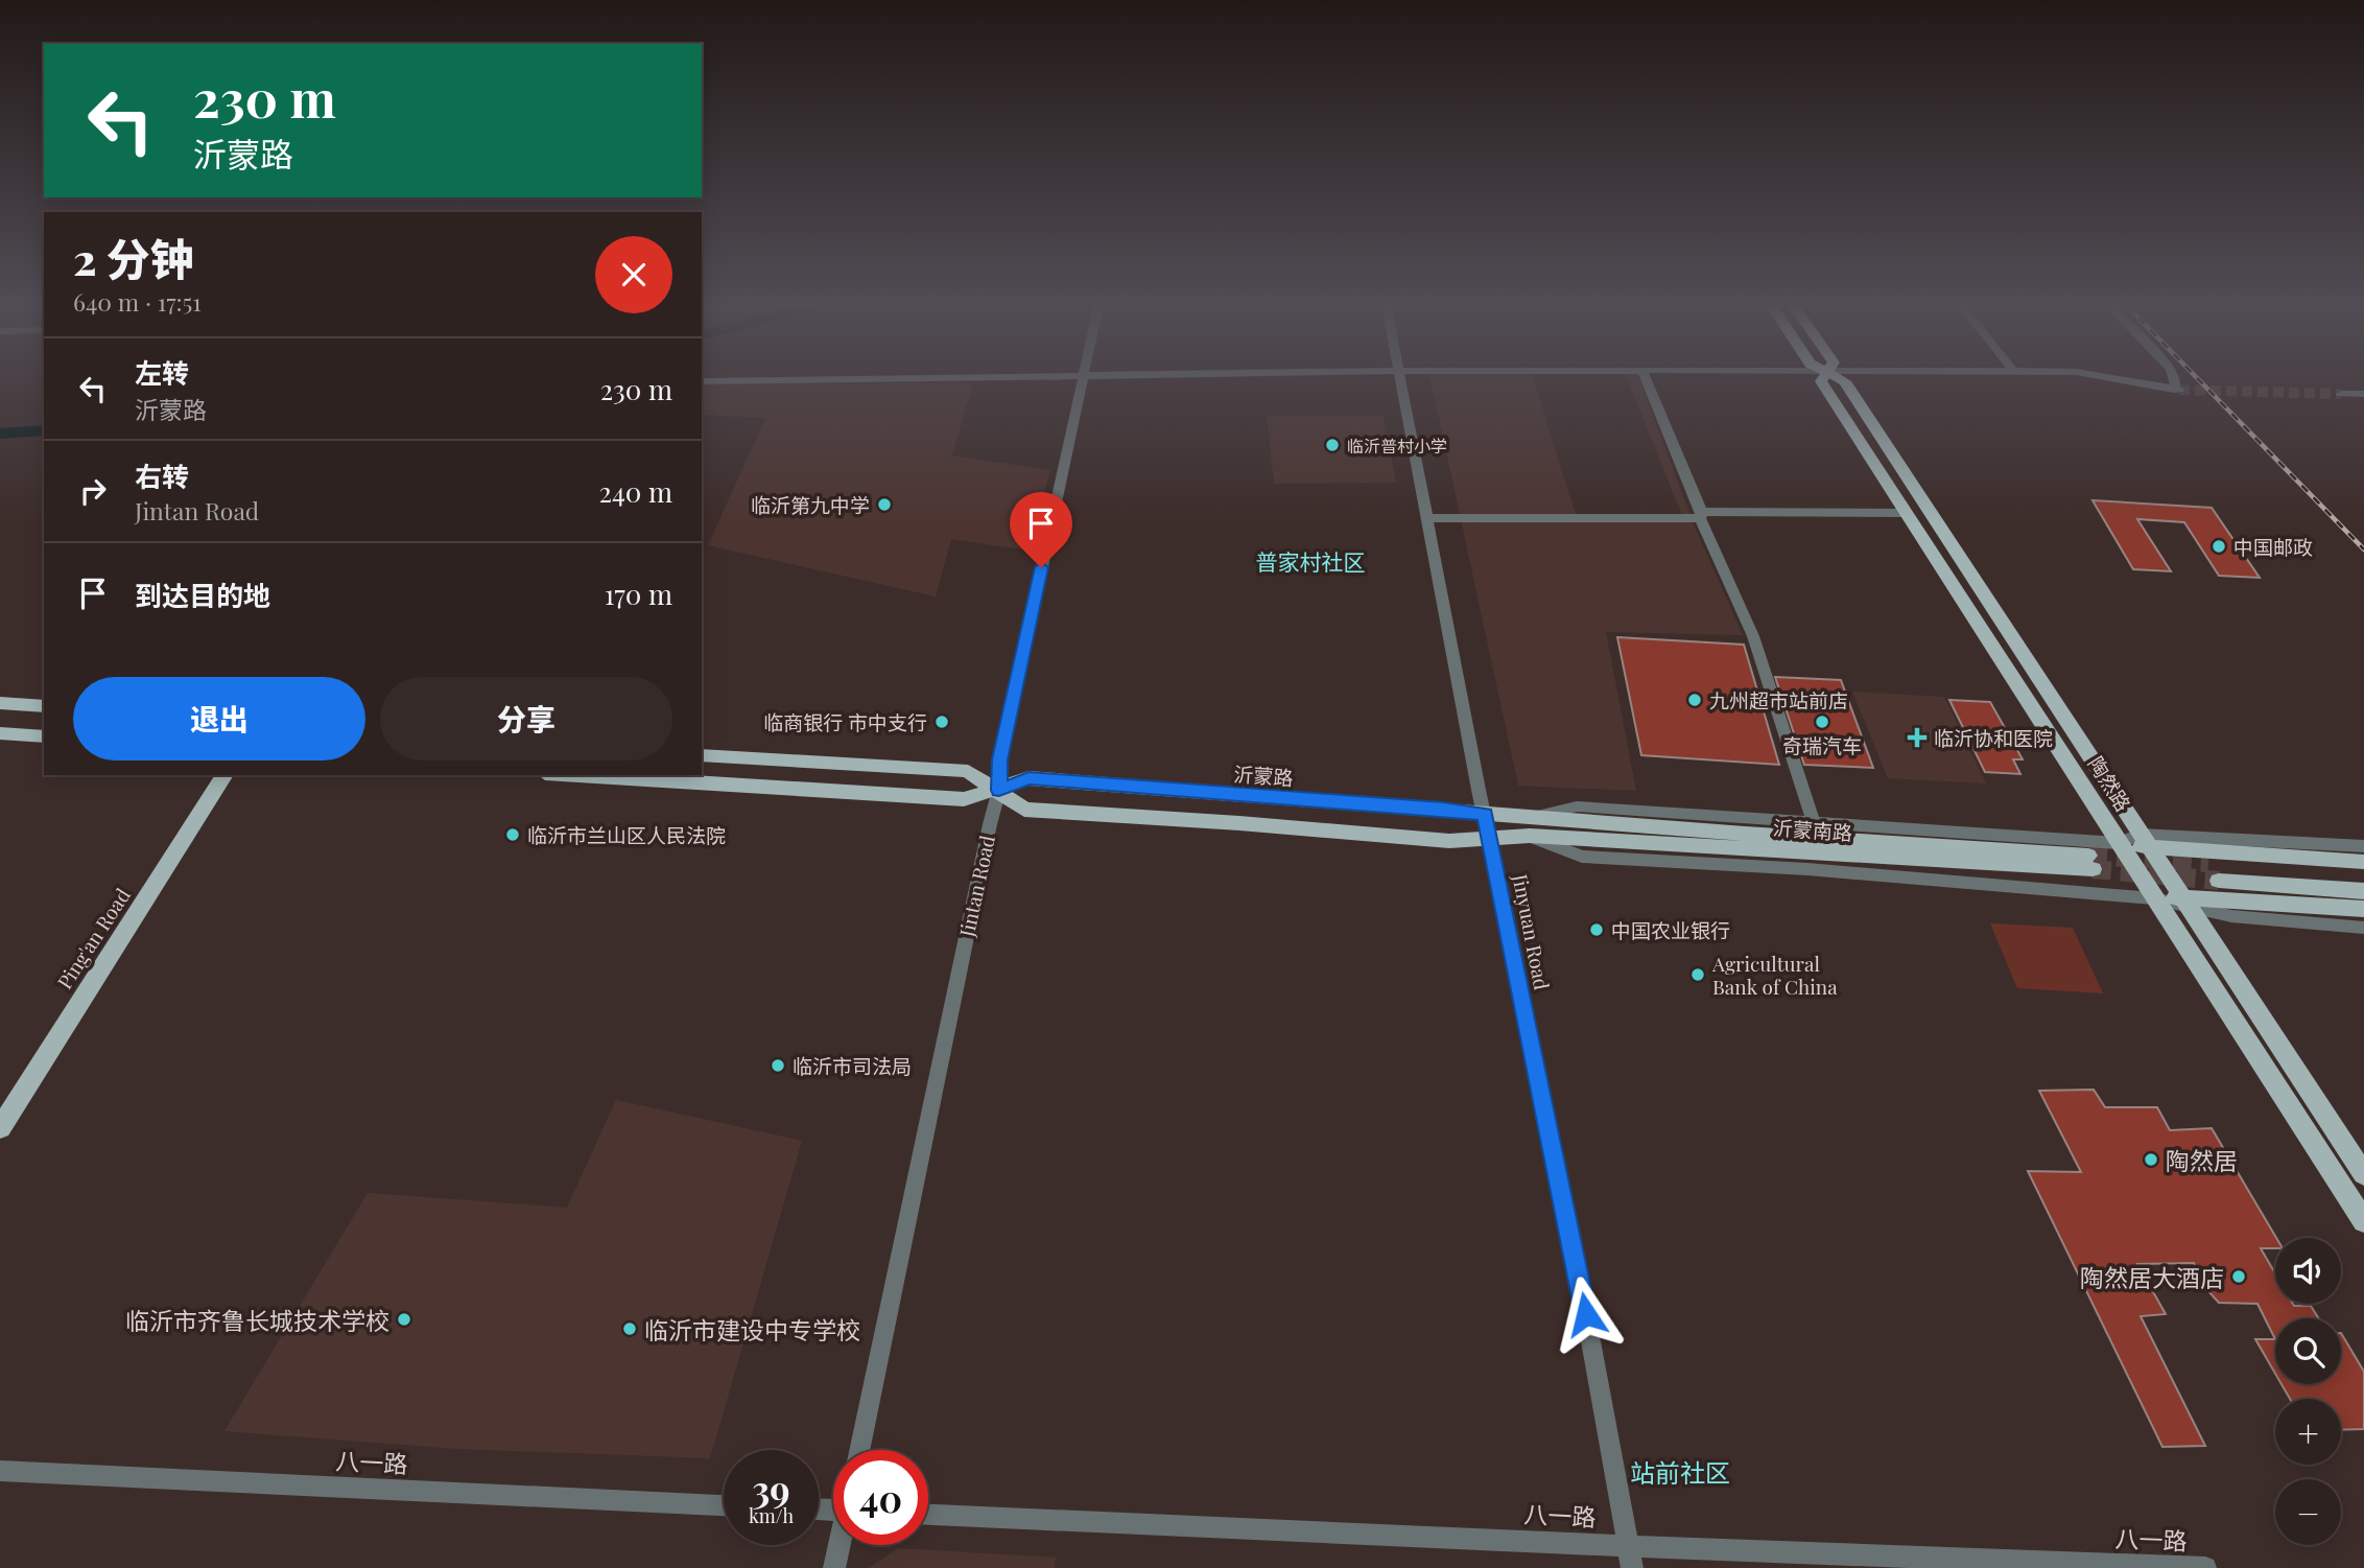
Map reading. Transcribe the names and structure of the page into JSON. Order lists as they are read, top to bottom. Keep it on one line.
{"streets":{"main road":["沂蒙路","陶然路","沂蒙南路","Ping'an Road"],"street":["Jintan Road","Jinyuan Road","八一路"]},"crossings":[["沂蒙路","沂蒙南路"],["沂蒙路","Jintan Road"],["沂蒙路","Jinyuan Road"],["Jinyuan Road","八一路"]],"districts":["普家村社区","站前社区"],"places":{"other":["临沂普村小学","临沂第九中学","中国邮政","九州超市站前店","临商银行 市中支行","奇瑞汽车","临沂市兰山区人民法院","中国农业银行","Agricultural Bank of China","临沂市司法局","陶然居","陶然居大酒店","临沂市齐鲁长城技术学校","临沂市建设中专学校"],"health":["临沂协和医院"]},"page":{"turn":["230 m","沂蒙路"],"heading":["2 分钟","640 m · 17:51"],"list":[{"name":"左转","note":"沂蒙路","value":"230 m"},{"name":"右转","note":"Jintan Road","value":"240 m"},{"name":"到达目的地","value":"170 m"}],"buttons":["退出","分享"],"map_buttons":["+","−"],"speed":"39 km/h","limit":"40"}}
